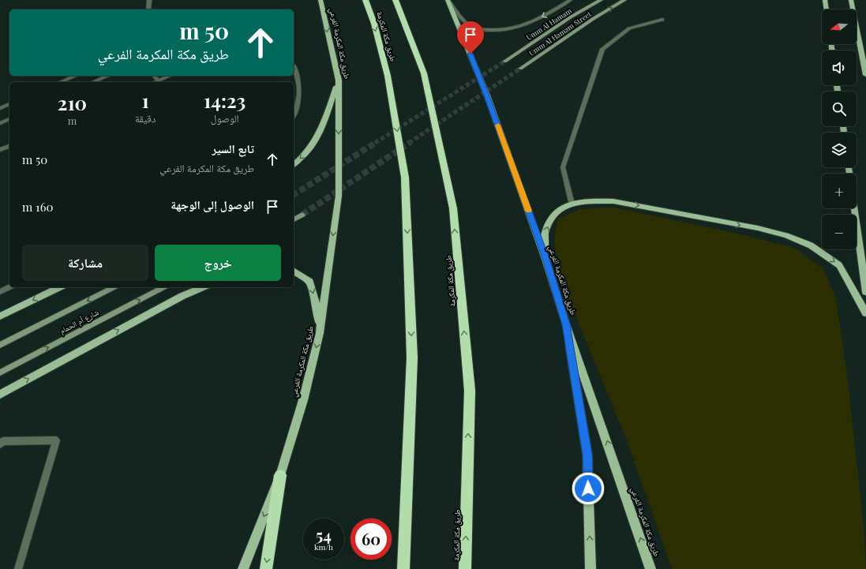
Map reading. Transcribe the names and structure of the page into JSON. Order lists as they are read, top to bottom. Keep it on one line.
{"streets":{"highway":["طريق مكة المكرمة"],"main road":["Umm Al Hamam","Umm Al Hamam Street","طريق مكة المكرمة الفرعي","شارع أم الحمام"]},"one_way":["Umm Al Hamam Street"],"north":"left","page":{"map_buttons":["+","−"],"turn":["50 m","طريق مكة المكرمة الفرعي"],"eta":["14:23","الوصول","1","دقيقة","210","m"],"list":[{"name":"تابع السير","note":"طريق مكة المكرمة الفرعي","value":"50 m"},{"name":"الوصول إلى الوجهة","value":"160 m"}],"buttons":["خروج","مشاركة"],"speed":"54 km/h","limit":"60"}}
